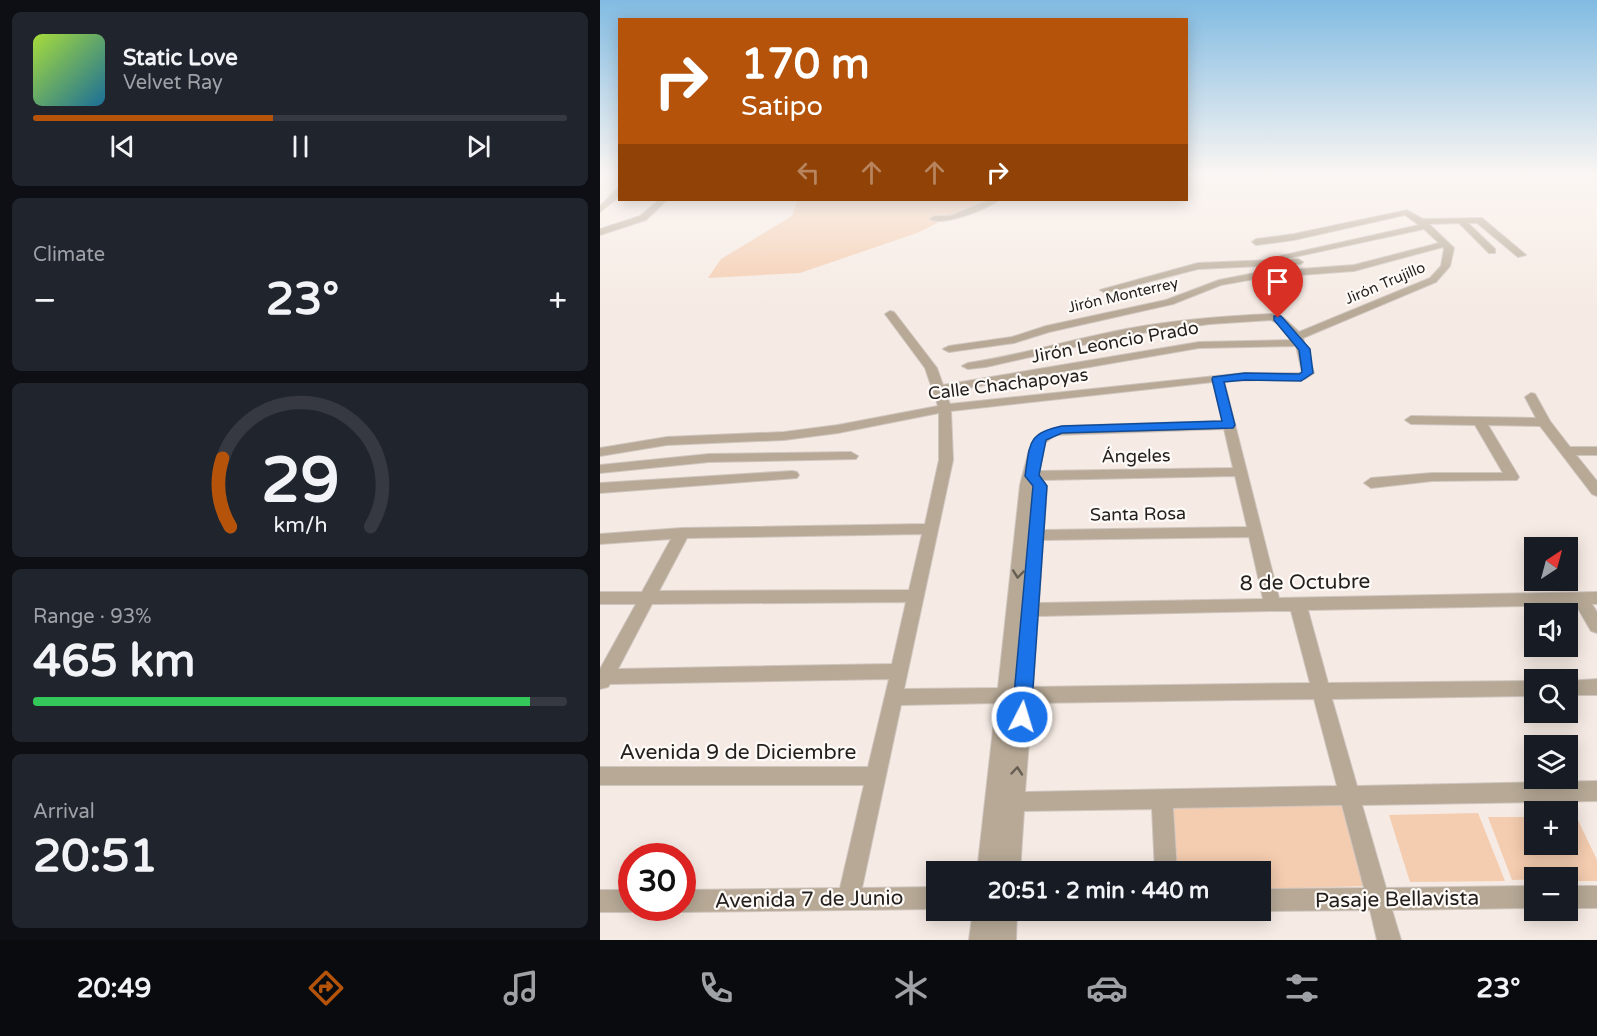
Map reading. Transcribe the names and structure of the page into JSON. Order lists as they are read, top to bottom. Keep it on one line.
{"streets":{"street":["Jirón Trujillo","Jirón Monterrey","Jirón Leoncio Prado","Calle Chachapoyas","Ángeles","Santa Rosa","8 de Octubre","Avenida 9 de Diciembre","Avenida 7 de Junio","Pasaje Bellavista"]},"crossings":[["Jirón Trujillo","Jirón Monterrey"],["Jirón Trujillo","Jirón Leoncio Prado"],["Jirón Trujillo","Calle Chachapoyas"],["Jirón Leoncio Prado","Calle Chachapoyas"]],"north":"top right","page":{"turn":["170 m","Satipo"],"song":["Static Love","Velvet Ray"],"tile":["Climate",["Range · 93%","465 km"],["Arrival","20:51"]],"heat":["−","23°","+"],"map_buttons":["+","−"],"limit":"30","trip":"20:51 · 2 min · 440 m","tabs":["20:49","23°"],"gauge":["29","km/h"]}}
